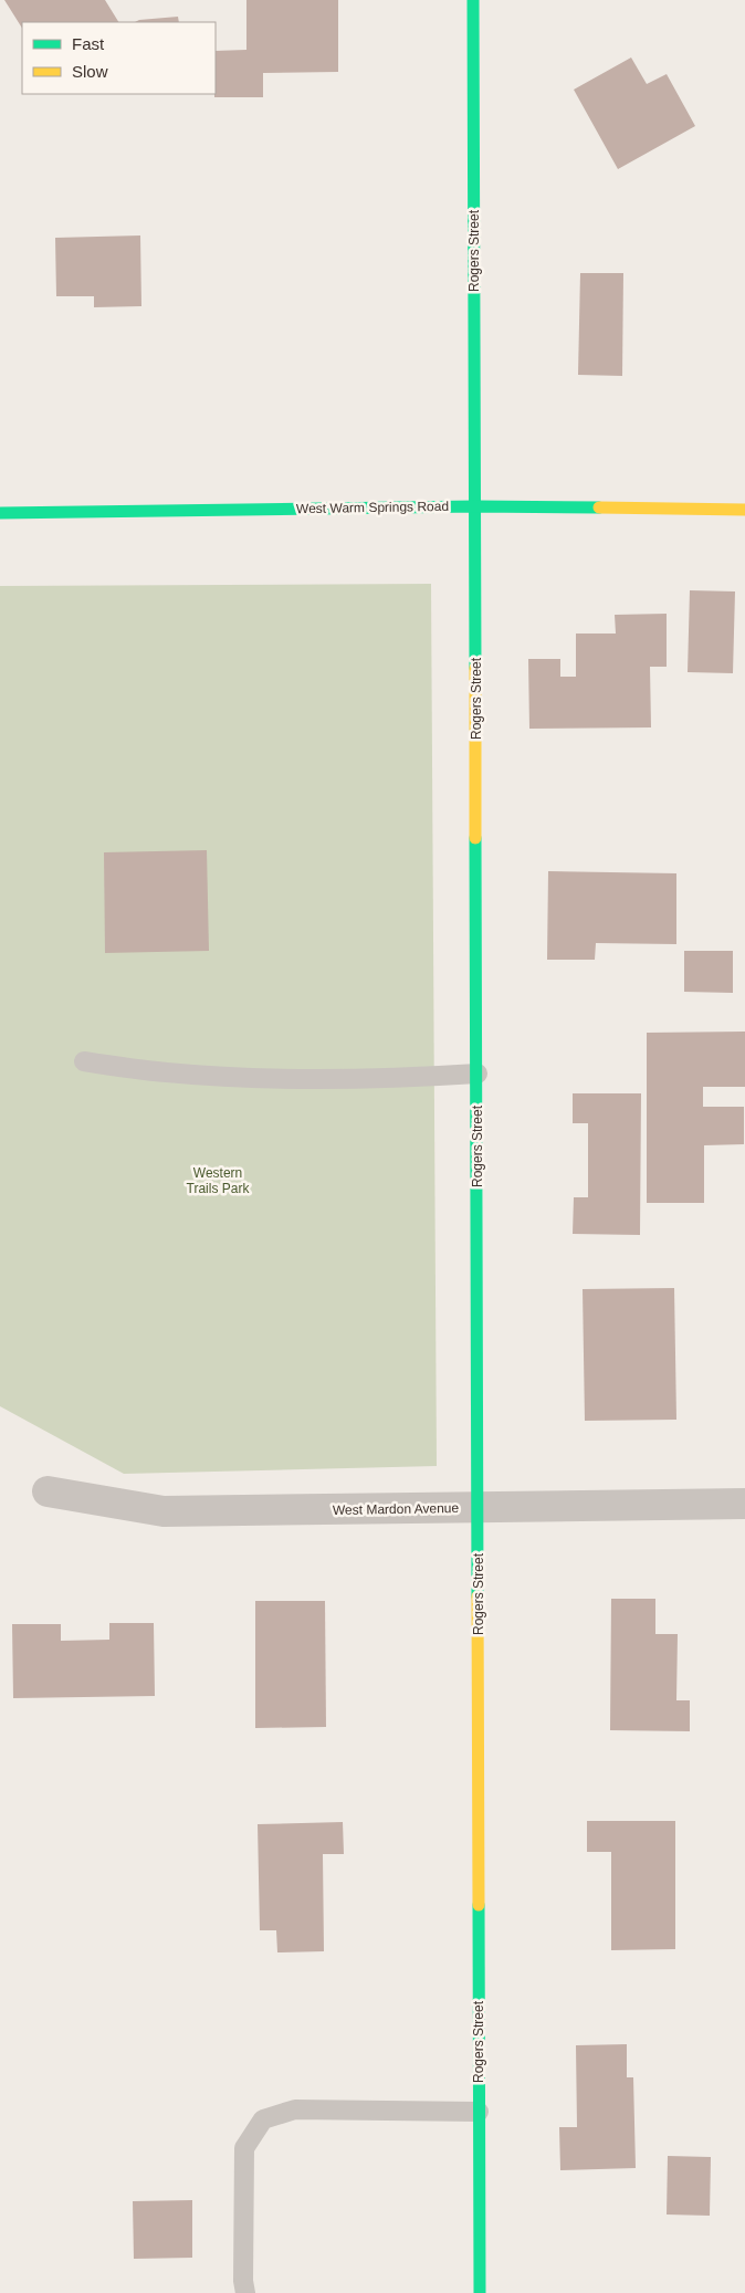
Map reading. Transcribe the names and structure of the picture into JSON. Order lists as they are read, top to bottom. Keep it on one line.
{"streets":{"street":["Rogers Street","West Warm Springs Road","West Mardon Avenue"]},"crossings":[["Rogers Street","West Warm Springs Road"],["Rogers Street","West Mardon Avenue"]],"parks":["Western Trails Park"],"legend":["Fast","Slow"]}
